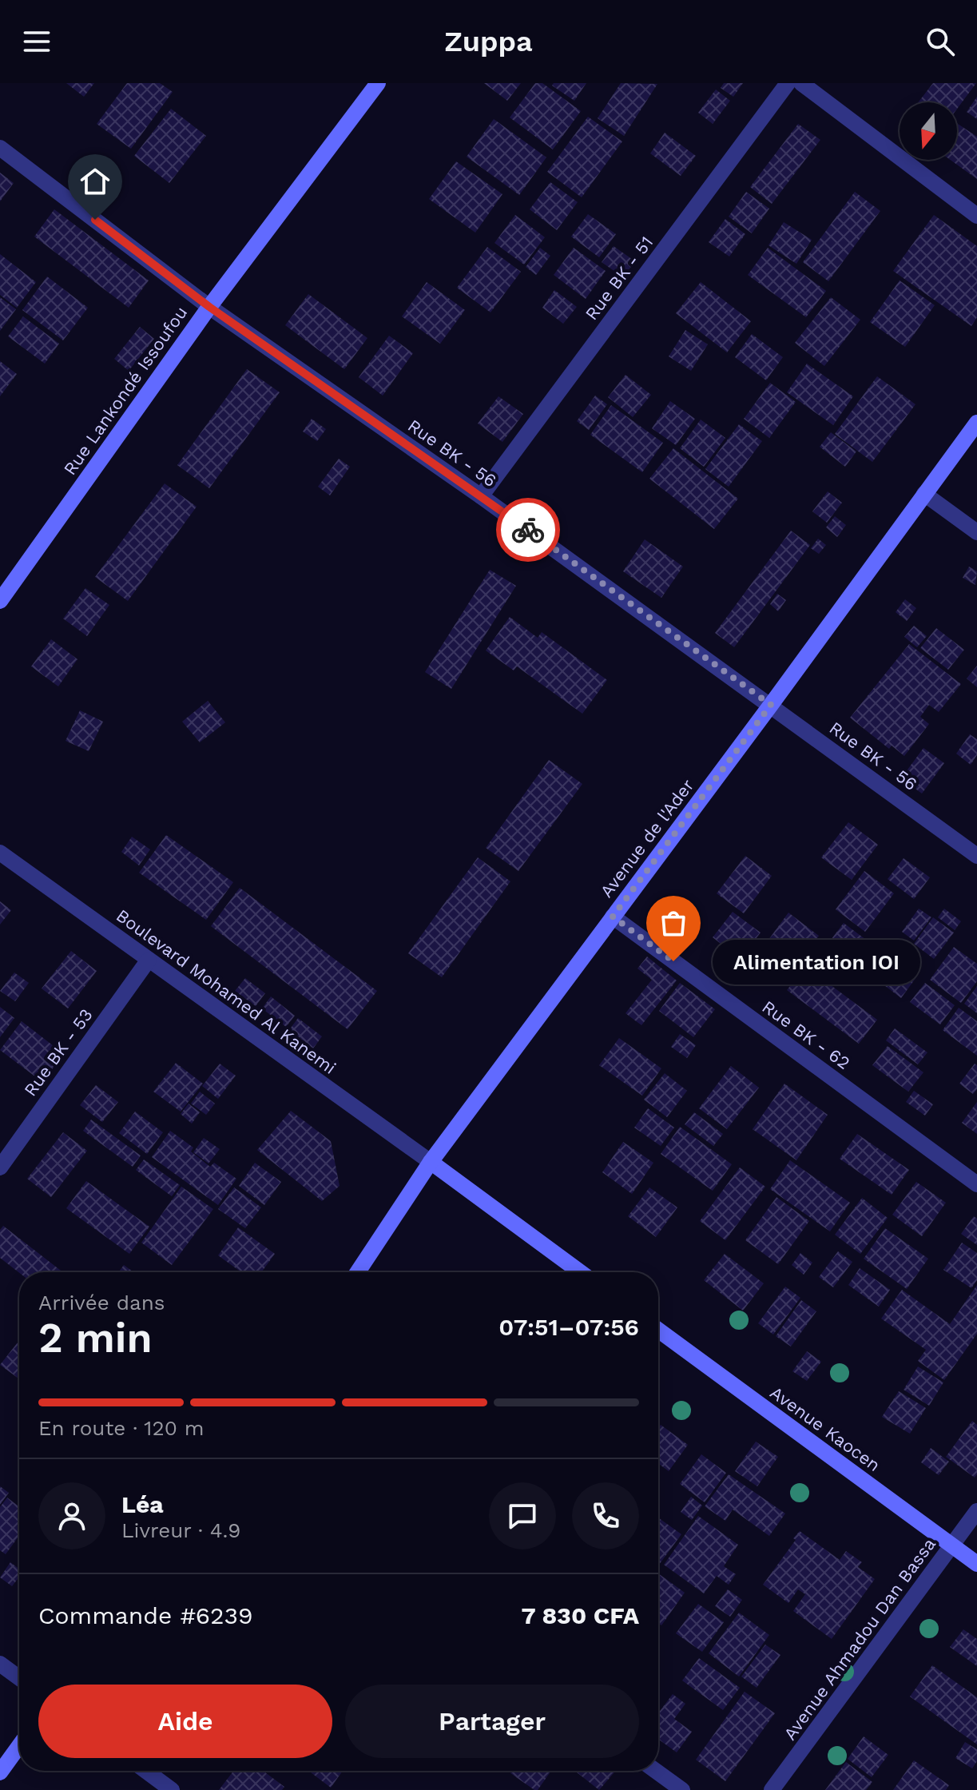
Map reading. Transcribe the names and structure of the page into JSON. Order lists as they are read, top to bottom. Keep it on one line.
{"streets":{"street":["Rue BK - 51","Rue Lankondé Issoufou","Rue BK - 56","Avenue de l'Ader","Boulevard Mohamed Al Kanemi","Rue BK - 62","Rue BK - 53","Avenue Kaocen","Avenue Ahmadou Dan Bassa"]},"crossings":[["Rue BK - 51","Rue BK - 56"],["Rue Lankondé Issoufou","Rue BK - 56"],["Rue BK - 56","Avenue de l'Ader"],["Avenue de l'Ader","Boulevard Mohamed Al Kanemi"],["Avenue de l'Ader","Rue BK - 62"],["Boulevard Mohamed Al Kanemi","Rue BK - 53"],["Avenue Kaocen","Avenue Ahmadou Dan Bassa"]],"places":["Alimentation IOI"],"north":"bottom","page":{"header":"Zuppa","bubble":"Alimentation IOI","heading":["2 min","Arrivée dans","07:51–07:56"],"panel":["Léa","Livreur · 4.9","Commande #6239","7 830 CFA"],"bar":"En route · 120 m","buttons":["Aide","Partager"]}}
